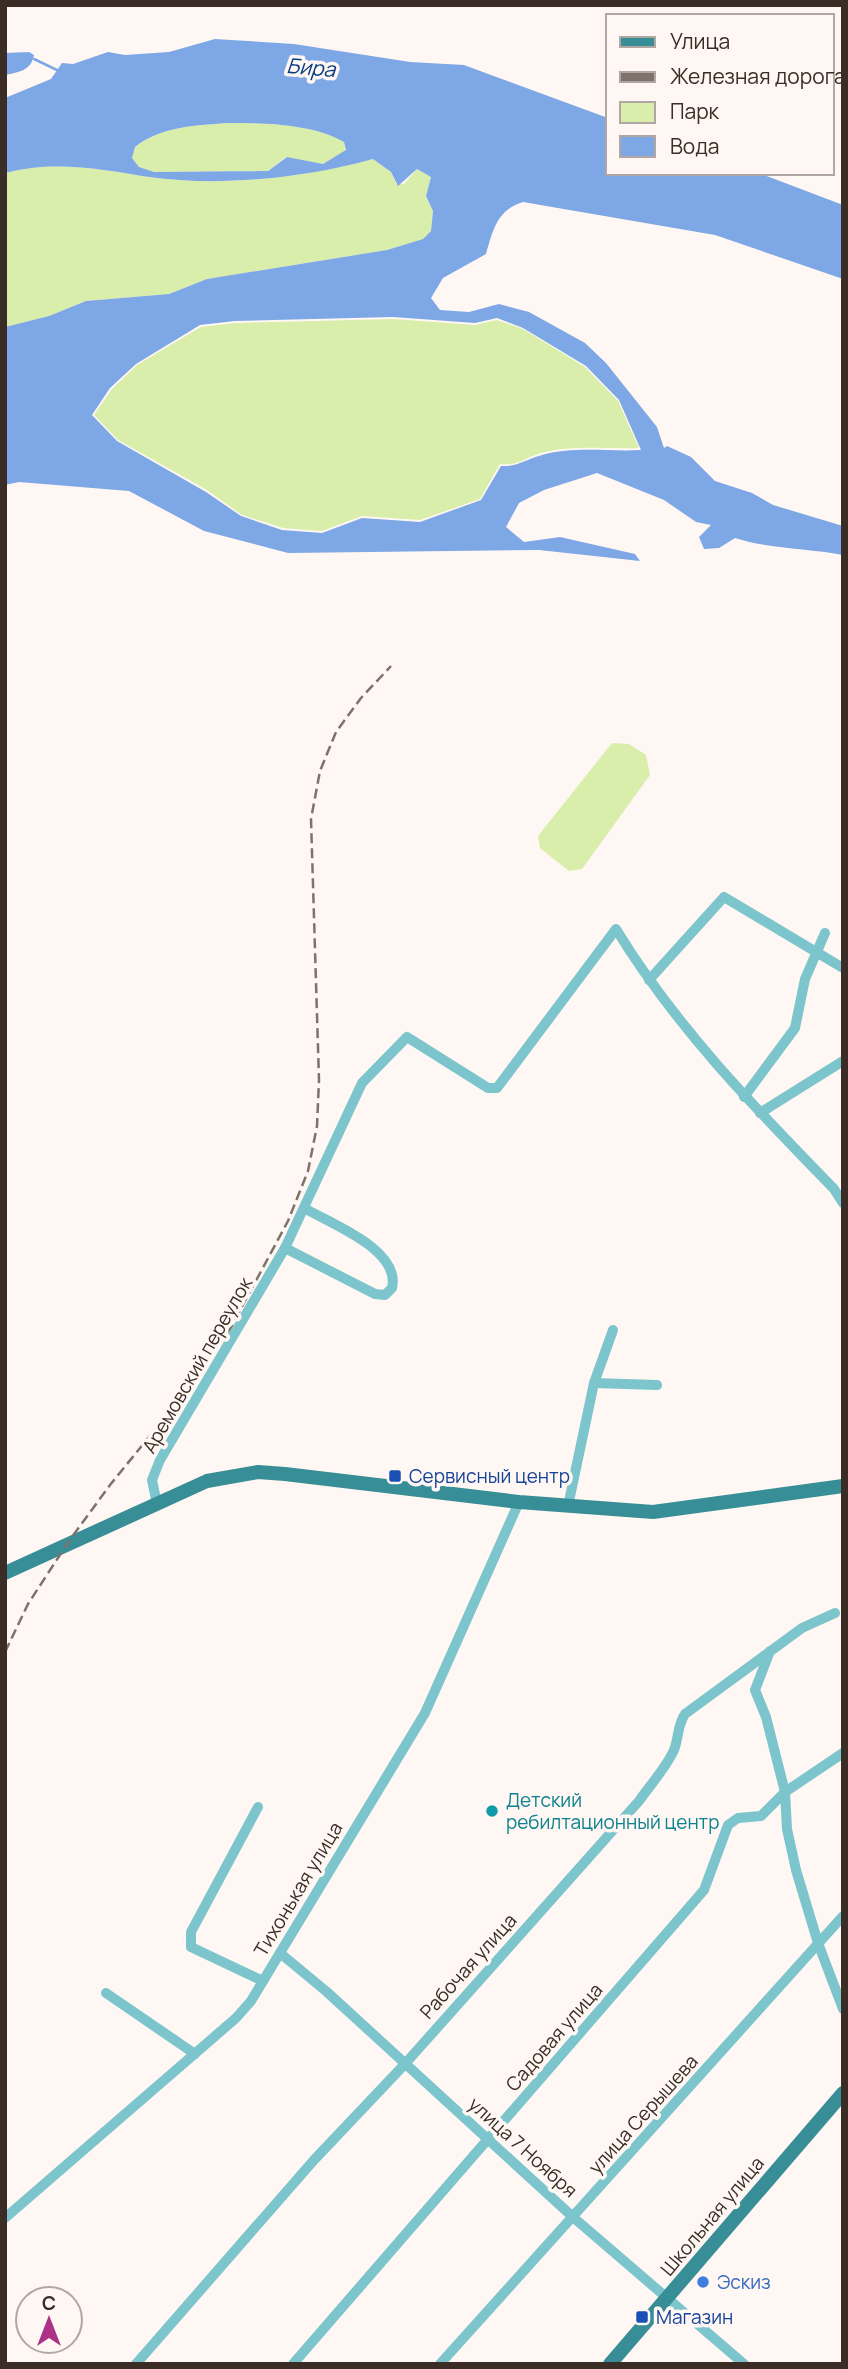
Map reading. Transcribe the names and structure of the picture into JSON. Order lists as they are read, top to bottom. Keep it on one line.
{"streets":{"main road":["Школьная улица"],"street":["Аремовский переулок","Тихонькая улица","Рабочая улица","Садовая улица","улица Серышева","улица 7 Ноября"]},"crossings":[["Тихонькая улица","улица 7 Ноября"],["Рабочая улица","улица 7 Ноября"],["Садовая улица","улица 7 Ноября"],["улица Серышева","улица 7 Ноября"],["улица 7 Ноября","Школьная улица"]],"water":["Бира"],"places":{"transit":["Сервисный центр","Магазин"],"other":["Детский ребилтационный центр","Эскиз"]},"legend":["Улица","Железная дорога","Парк","Вода"],"north":"top"}
